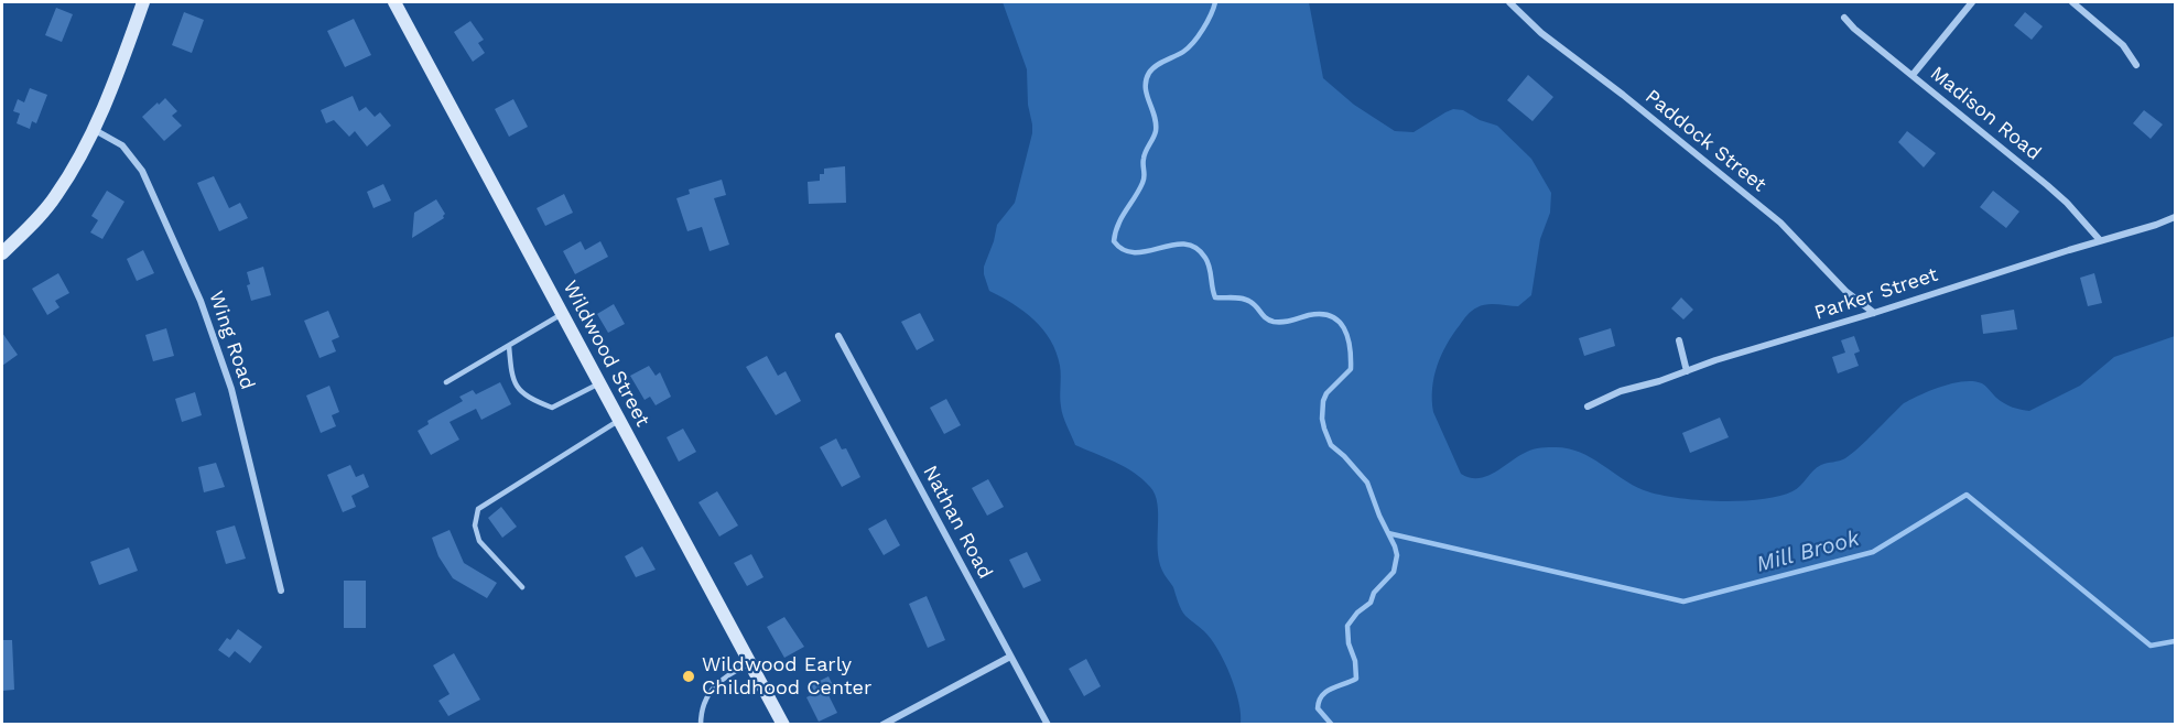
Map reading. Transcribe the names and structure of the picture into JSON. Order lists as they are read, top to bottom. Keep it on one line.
{"streets":{"street":["Madison Road","Paddock Street","Parker Street","Wing Road","Wildwood Street","Nathan Road"]},"crossings":[["Madison Road","Parker Street"],["Paddock Street","Parker Street"]],"water":["Mill Brook"],"places":["Wildwood Early Childhood Center"]}
